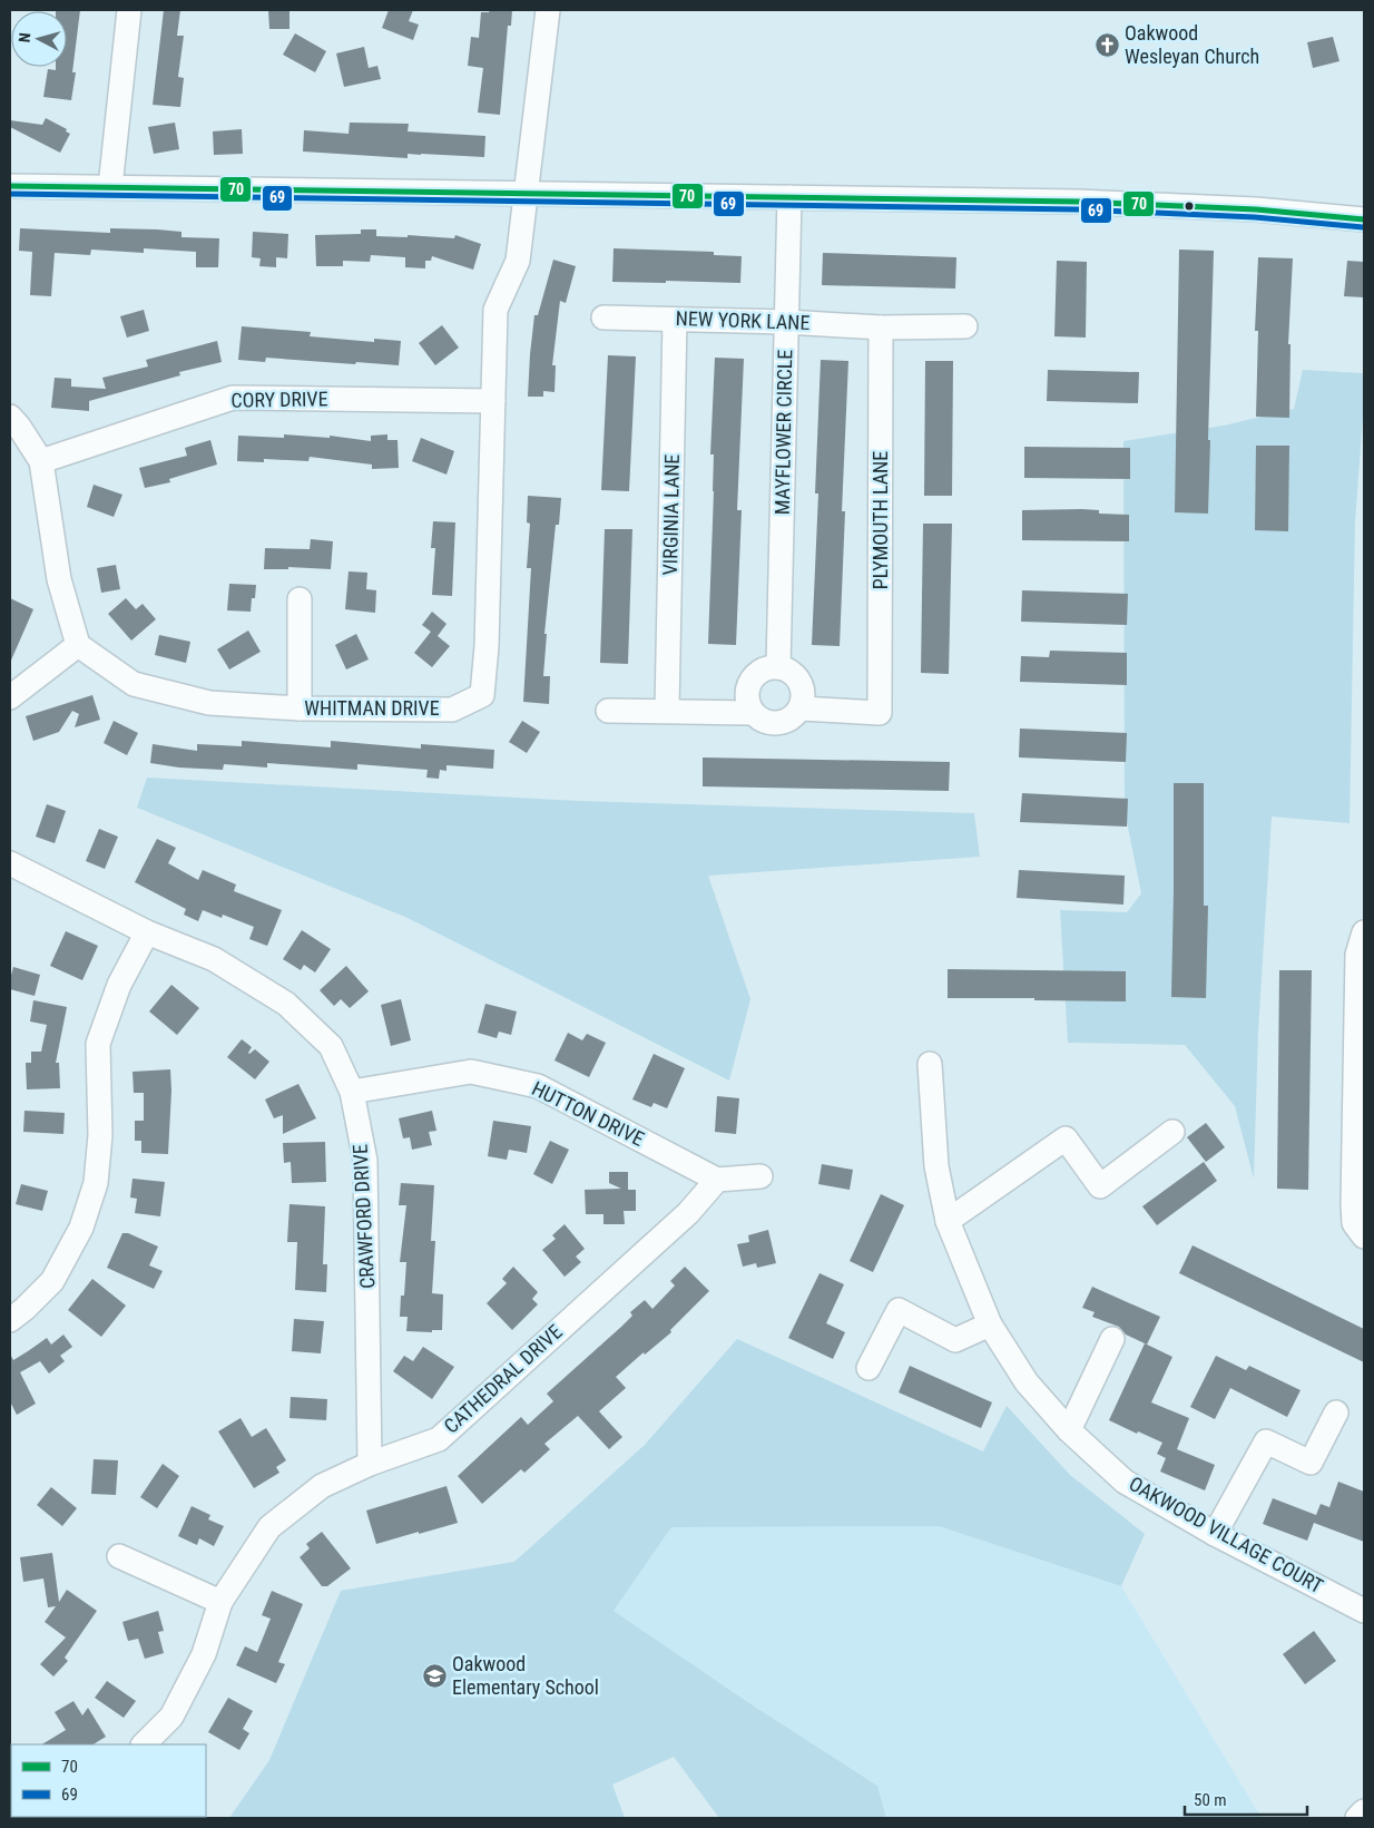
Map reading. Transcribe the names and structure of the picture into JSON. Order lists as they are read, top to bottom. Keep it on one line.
{"streets":{"street":["NEW YORK LANE","CORY DRIVE","MAYFLOWER CIRCLE","VIRGINIA LANE","PLYMOUTH LANE","WHITMAN DRIVE","HUTTON DRIVE","CRAWFORD DRIVE","CATHEDRAL DRIVE","OAKWOOD VILLAGE COURT"]},"crossings":[["NEW YORK LANE","MAYFLOWER CIRCLE"],["NEW YORK LANE","VIRGINIA LANE"],["NEW YORK LANE","PLYMOUTH LANE"],["CORY DRIVE","WHITMAN DRIVE"],["MAYFLOWER CIRCLE","PLYMOUTH LANE"],["HUTTON DRIVE","CRAWFORD DRIVE"],["HUTTON DRIVE","CATHEDRAL DRIVE"],["CRAWFORD DRIVE","CATHEDRAL DRIVE"]],"places":{"church":["Oakwood Wesleyan Church"],"school or university":["Oakwood Elementary School"]},"lines":["transit line 70","transit line 69"],"legend":["70","69"],"scale_bar":"50 m","north":"left"}
